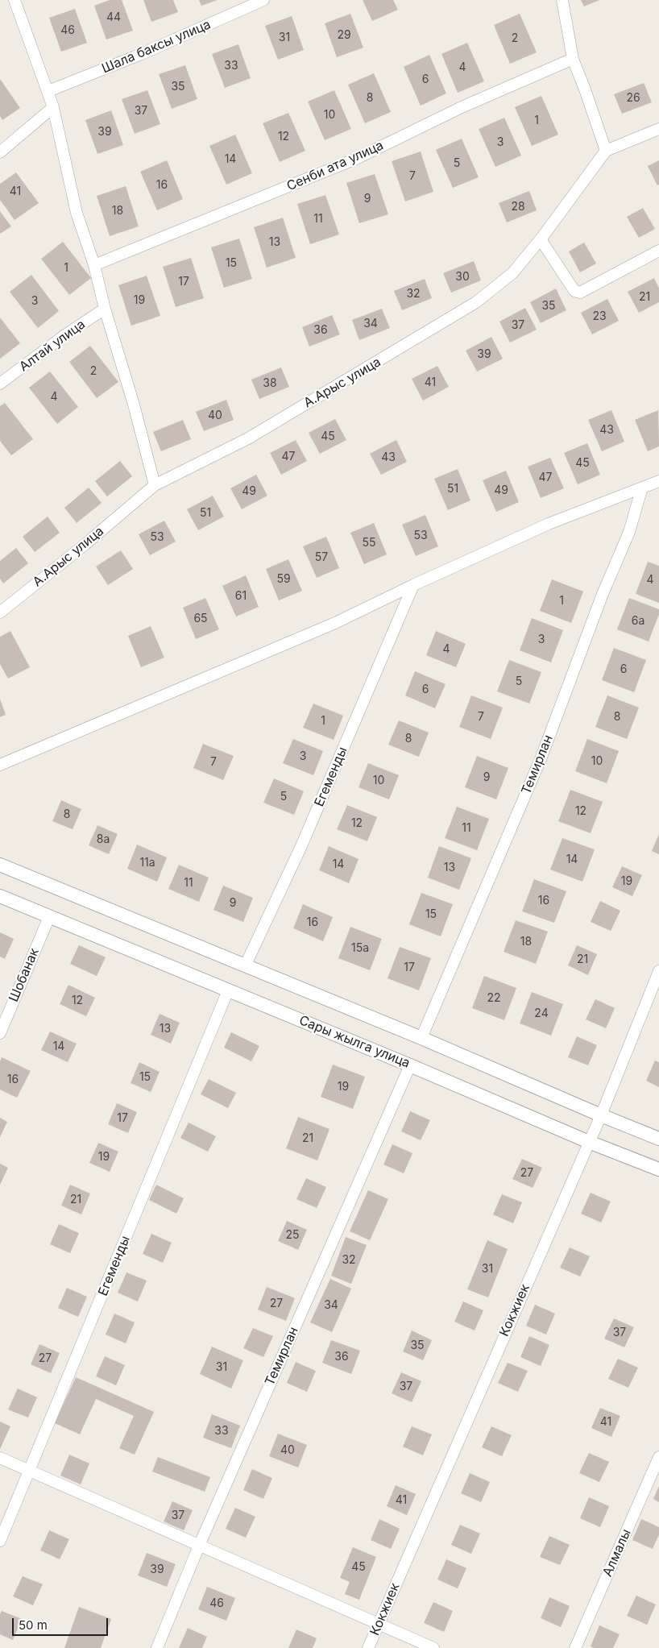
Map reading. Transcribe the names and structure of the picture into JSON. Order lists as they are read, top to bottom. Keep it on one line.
{"streets":{"street":["Шала баксы улица","Сенби ата улица","Алтай улица","А.Арыс улица","Темирлан","Егеменды","Шобанак","Сары жылга улица","Кокжиек","Алмалы"]},"crossings":[["Темирлан","Сары жылга улица"],["Егеменды","Сары жылга улица"],["Шобанак","Сары жылга улица"],["Сары жылга улица","Кокжиек"]],"house_numbers":["44","46","29","31","2","33","4","6","35","8","26","37","10","1","39","12","3","14","5","7","16","41","9","28","18","11","13","15","1","30","17","32","21","19","3","35","23","34","37","36","39","2","41","38","4","40","43","45","47","43","45","47","51","49","49","51","53","53","55","57","59","4","61","1","65","6а","3","4","6","5","6","7","8","1","8","3","10","7","9","10","5","12","8","12","11","8а","14","11а","14","13","19","11","16","9","15","16","18","15а","21","17","22","12","24","13","14","15","16","19","17","21","19","27","21","25","32","31","27","34","37","35","36","27","31","37","41","33","40","41","37","45","39","46"],"scale_bar":"50 m"}
